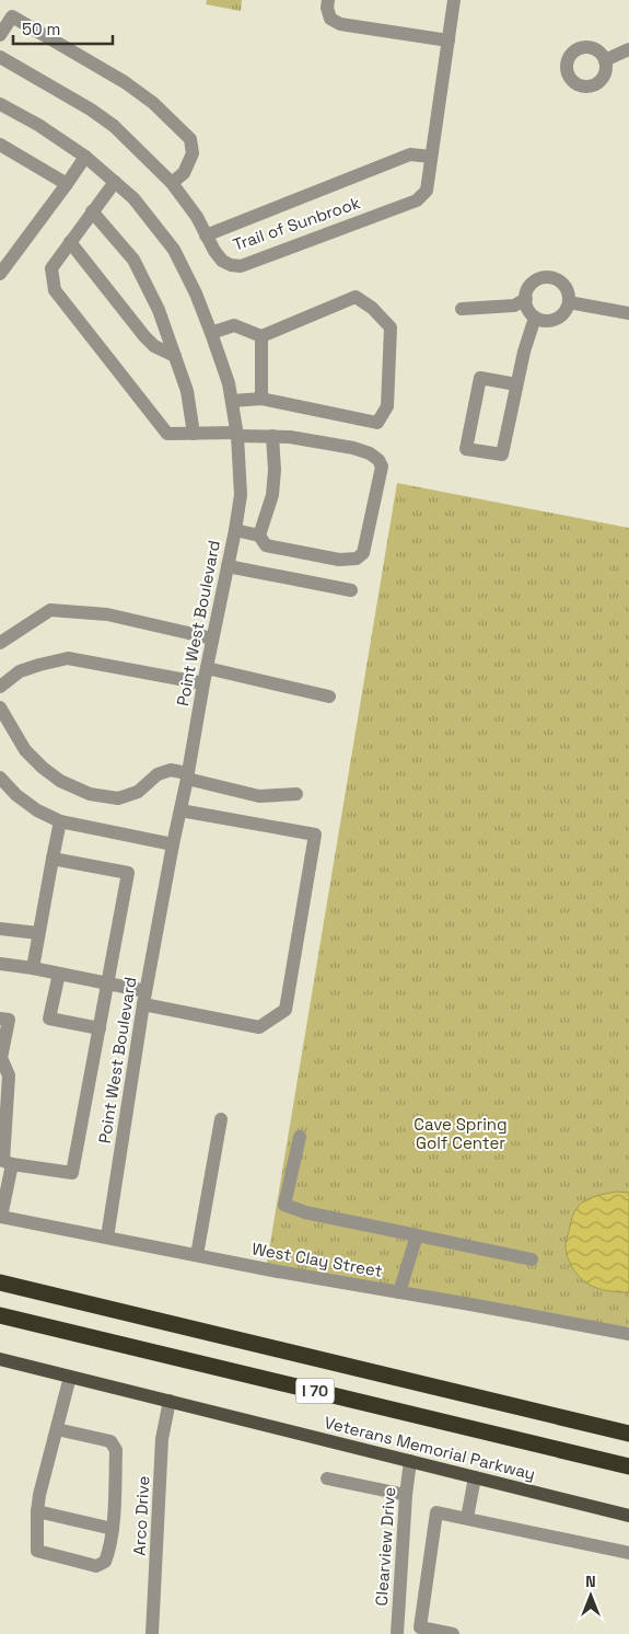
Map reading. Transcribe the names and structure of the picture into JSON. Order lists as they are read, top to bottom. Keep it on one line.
{"streets":{"highway":["I 70"],"main road":["Veterans Memorial Parkway"],"street":["Trail of Sunbrook","Point West Boulevard","West Clay Street","Arco Drive","Clearview Drive"]},"crossings":[["Point West Boulevard","West Clay Street"],["Veterans Memorial Parkway","Arco Drive"],["Veterans Memorial Parkway","Clearview Drive"]],"parks":["Cave Spring Golf Center"],"scale_bar":"50 m","north":"top"}
